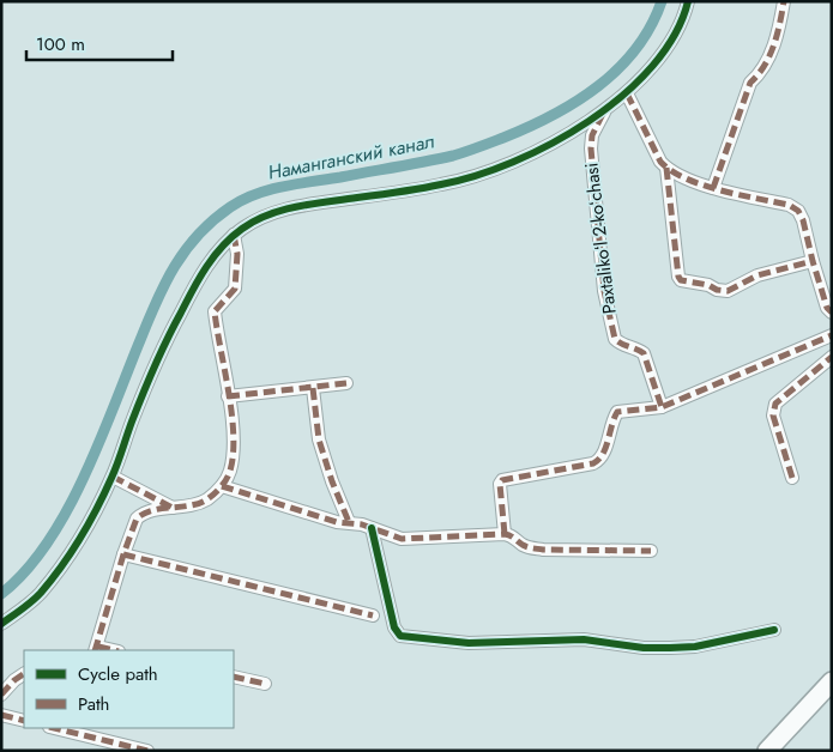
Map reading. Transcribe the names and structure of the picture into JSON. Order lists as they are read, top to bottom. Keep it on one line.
{"streets":{"street":["Paxtalikoʻl 2-koʻchasi"]},"water":["Наманганский канал"],"legend":["Cycle path","Path"],"scale_bar":"100 m"}
